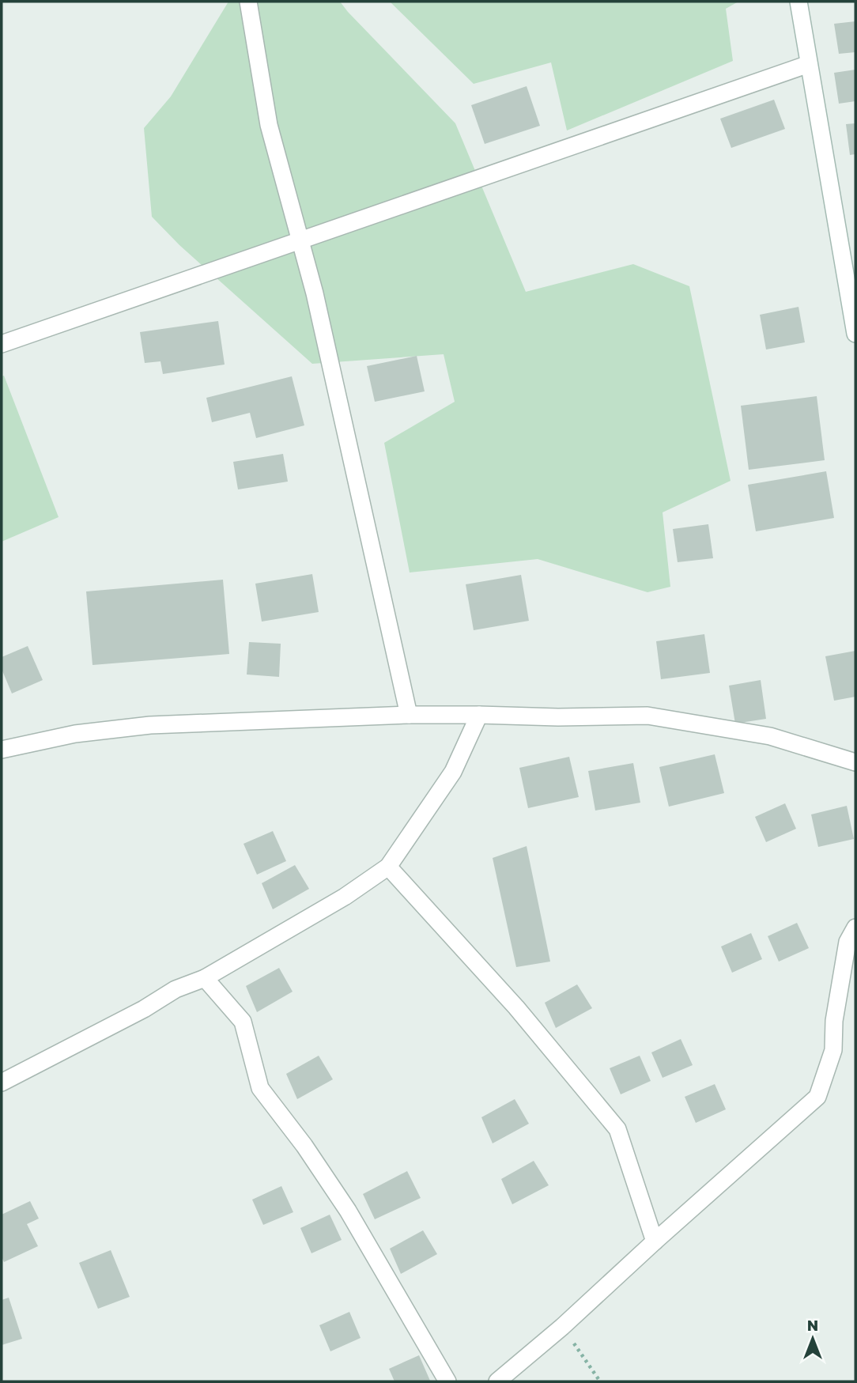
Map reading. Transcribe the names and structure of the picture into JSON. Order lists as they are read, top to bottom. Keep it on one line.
{"north":"top"}
